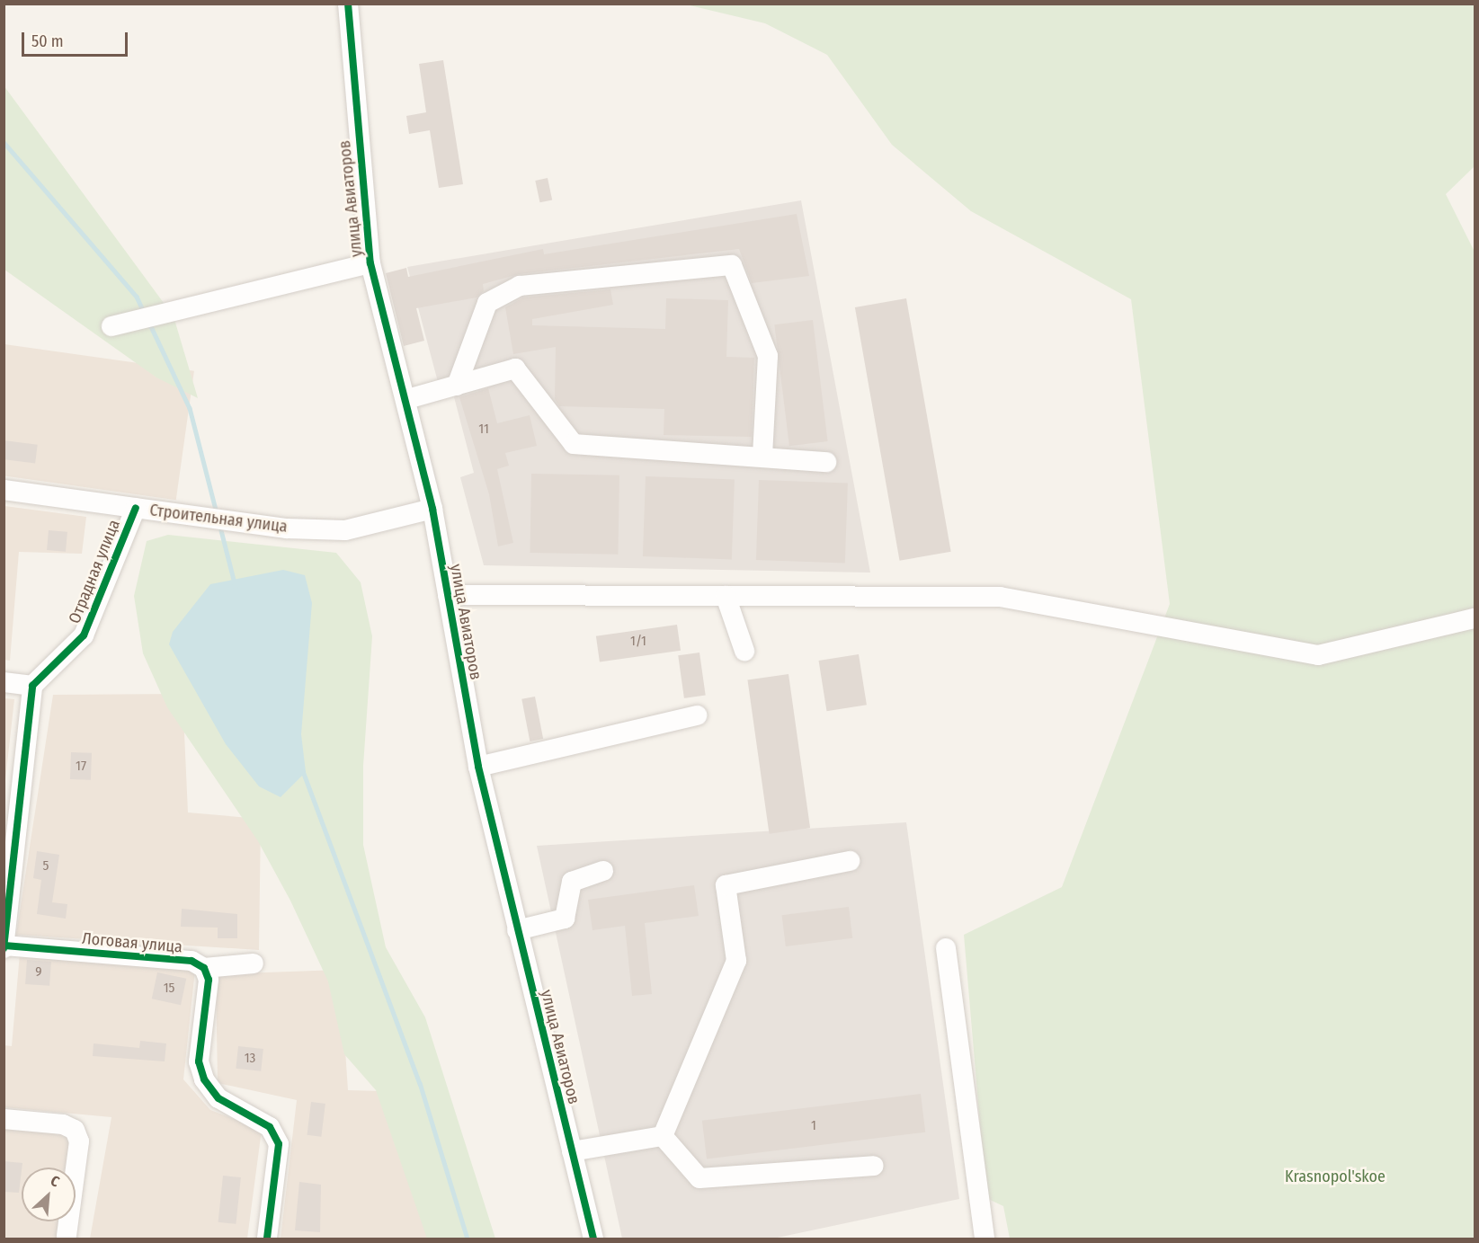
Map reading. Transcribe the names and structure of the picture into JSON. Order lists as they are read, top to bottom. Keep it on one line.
{"streets":{"street":["улица Авиаторов","Строительная улица","Отрадная улица","Логовая улица"]},"crossings":[["улица Авиаторов","Строительная улица"],["Строительная улица","Отрадная улица"]],"parks":["Krasnopol'skoe"],"house_numbers":["11","1/1","17","5","9","15","13","1"],"scale_bar":"50 m","north":"top right"}
